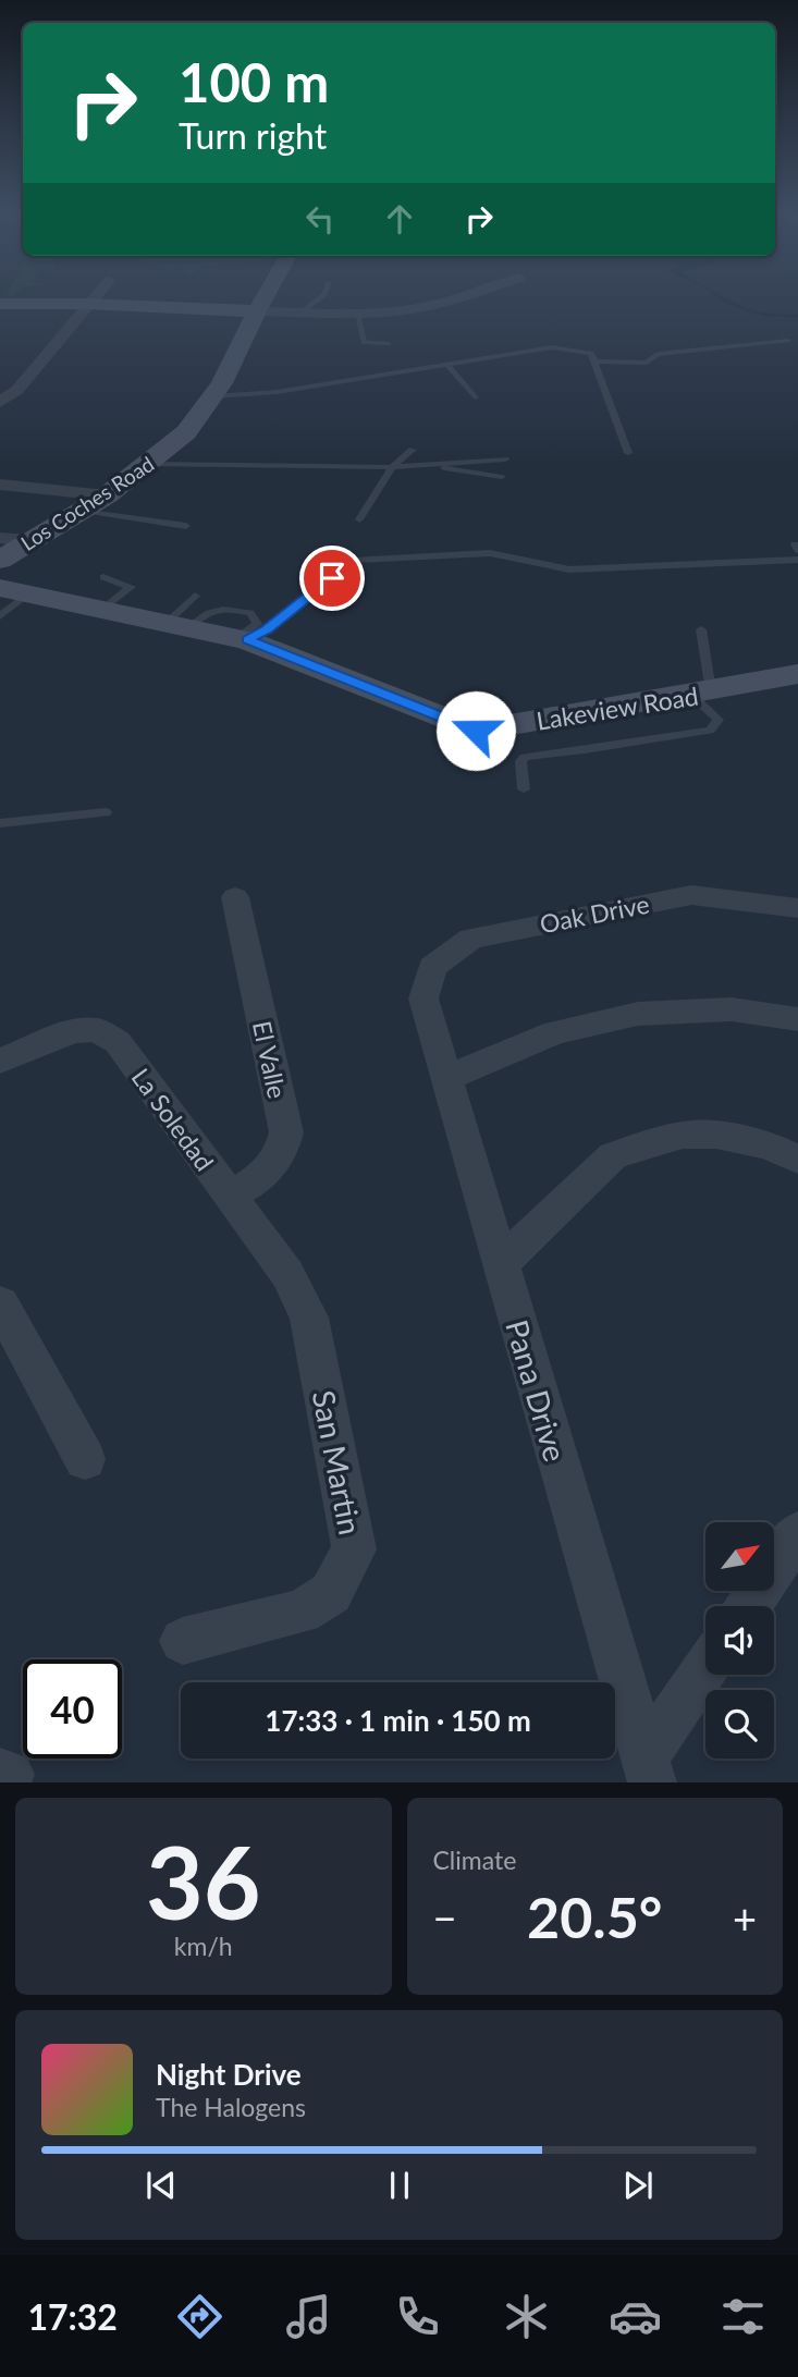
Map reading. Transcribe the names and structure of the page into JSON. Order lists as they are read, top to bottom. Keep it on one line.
{"streets":{"main road":["Los Coches Road","Lakeview Road"],"street":["Oak Drive","El Valle","La Soledad","Pana Drive","San Martin"]},"crossings":[["Oak Drive","Pana Drive"],["El Valle","La Soledad"],["El Valle","San Martin"],["La Soledad","San Martin"]],"north":"top right","page":{"turn":["100 m","Turn right"],"limit":"40","trip":"17:33 · 1 min · 150 m","tile":[["36","km/h"],"Climate"],"heat":["−","20.5°","+"],"song":["Night Drive","The Halogens"],"tabs":"17:32"}}
